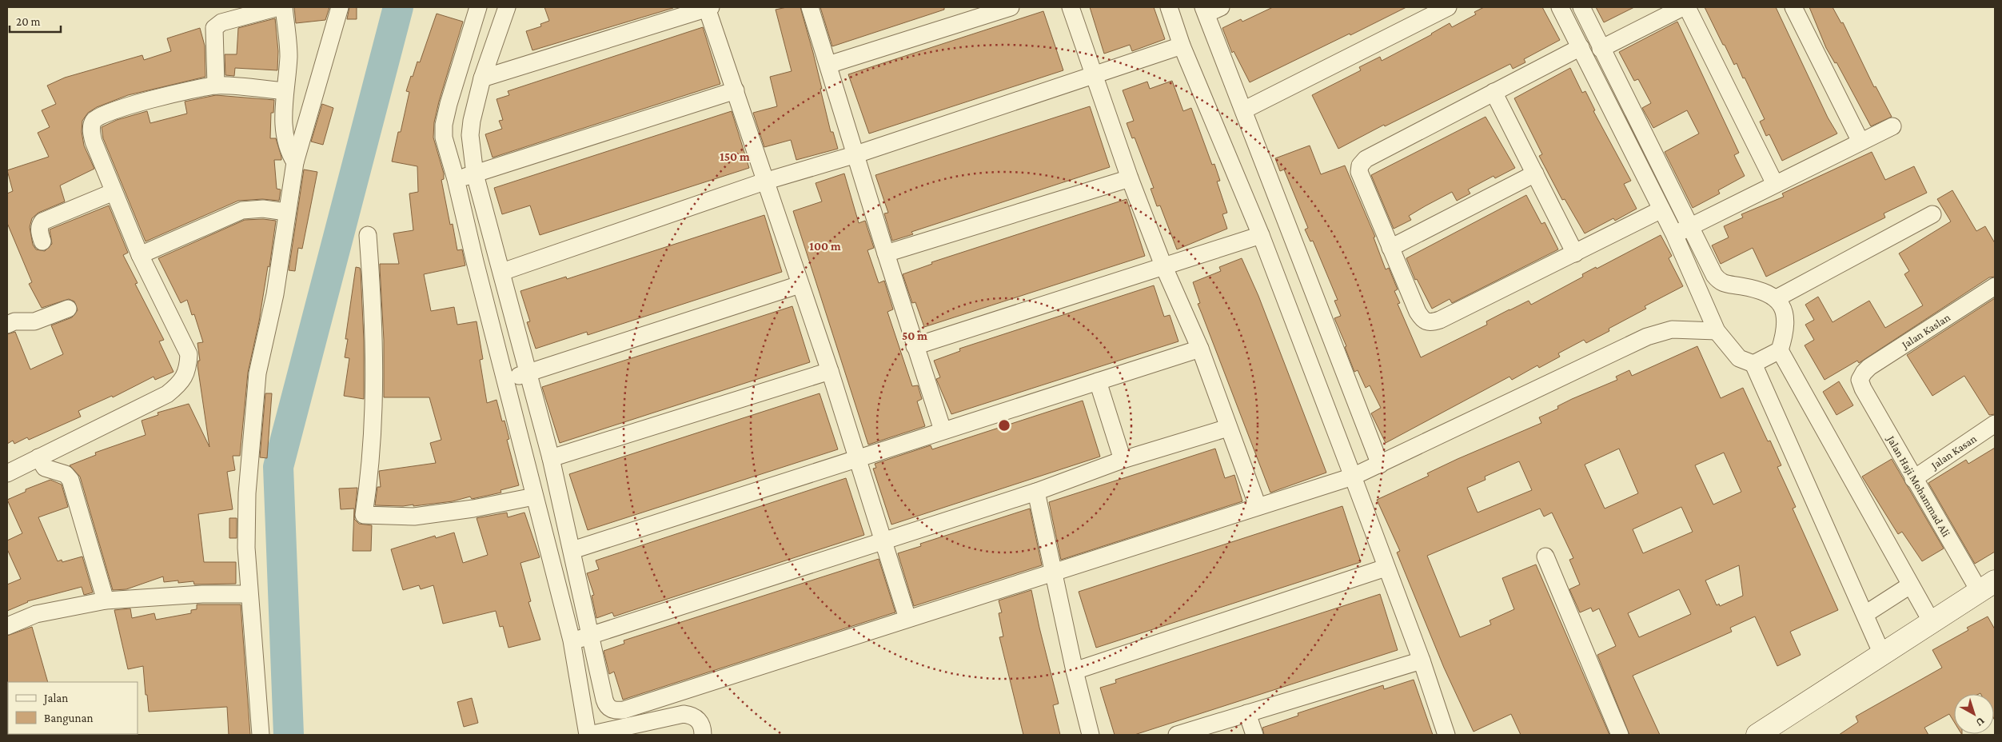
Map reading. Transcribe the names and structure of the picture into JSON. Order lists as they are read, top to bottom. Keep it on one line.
{"streets":{"street":["Jalan Kaslan","Jalan Kasan","Jalan Haji Mohammad Ali"]},"crossings":[["Jalan Kaslan","Jalan Haji Mohammad Ali"],["Jalan Kasan","Jalan Haji Mohammad Ali"]],"legend":["Jalan","Bangunan"],"scale_bar":"20 m","north":"bottom right","rings":["150 m","100 m","50 m"]}
